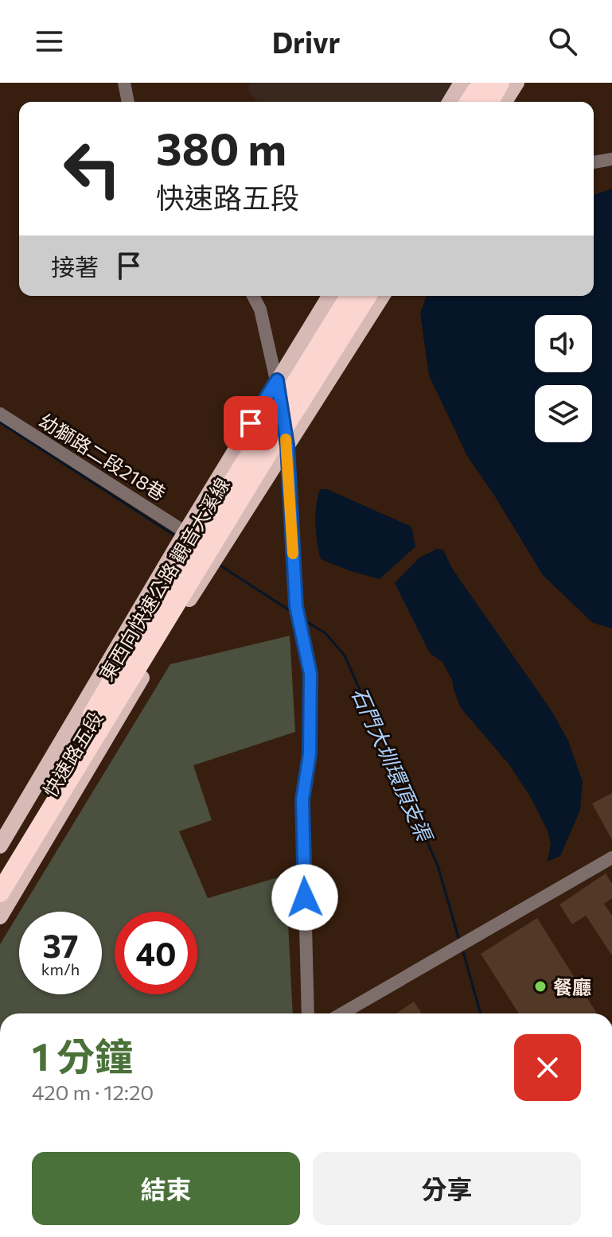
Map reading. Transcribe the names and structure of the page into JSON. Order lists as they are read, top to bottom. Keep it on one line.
{"streets":{"highway":["東西向快速公路 觀音大溪線"],"main road":["快速路五段"],"street":["幼獅路二段218巷"]},"crossings":[["幼獅路二段218巷","東西向快速公路 觀音大溪線"],["幼獅路二段218巷","快速路五段"],["東西向快速公路 觀音大溪線","快速路五段"]],"water":["石門大圳環頂支渠"],"places":["餐廳"],"page":{"header":"Drivr","turn":["380 m","快速路五段"],"then":"接著","speed":"37 km/h","limit":"40","heading":["1 分鐘","420 m · 12:20"],"buttons":["結束","分享"]}}
